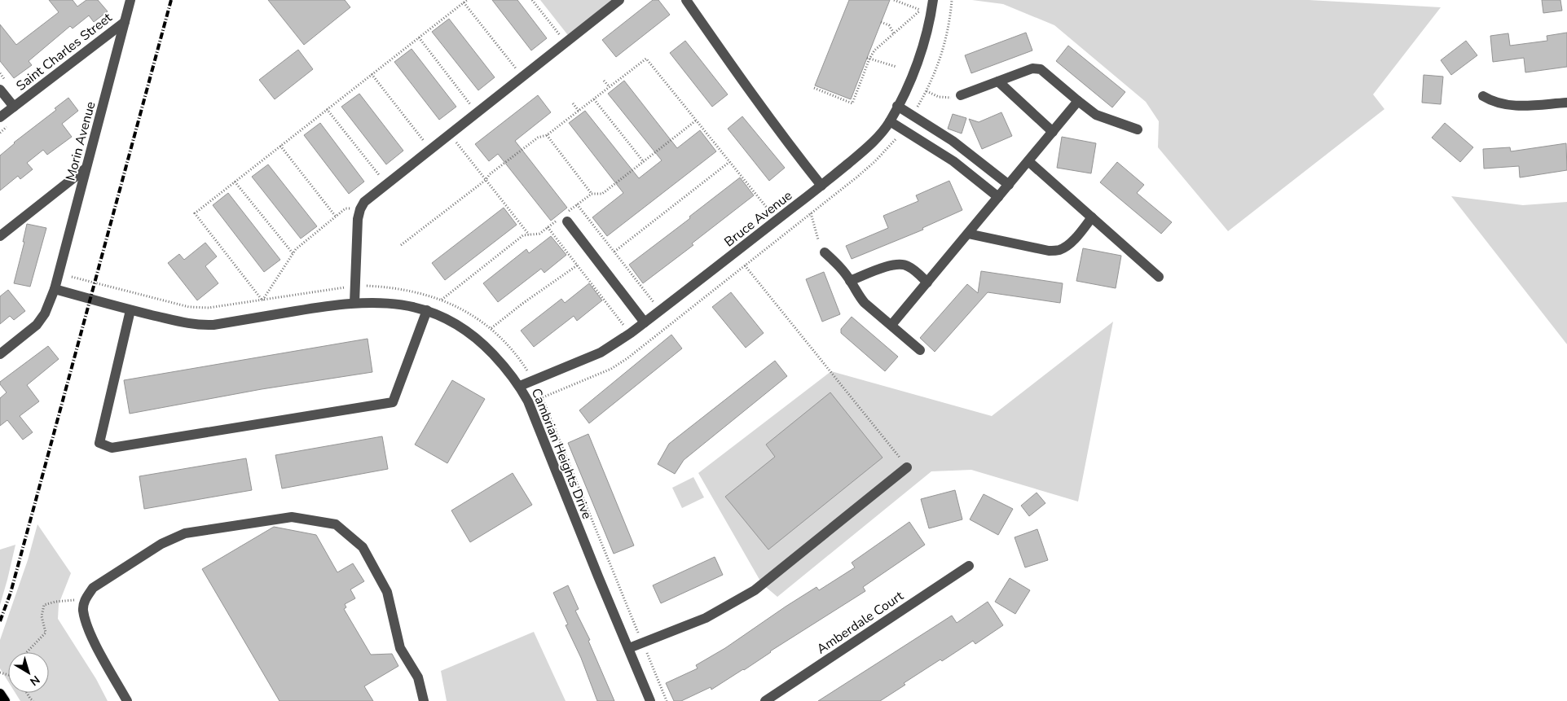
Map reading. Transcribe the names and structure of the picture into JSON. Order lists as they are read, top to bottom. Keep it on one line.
{"streets":{"street":["Saint Charles Street","Morin Avenue","Bruce Avenue","Cambrian Heights Drive","Amberdale Court"]},"crossings":[["Saint Charles Street","Morin Avenue"],["Morin Avenue","Cambrian Heights Drive"],["Bruce Avenue","Cambrian Heights Drive"]],"north":"bottom right"}
